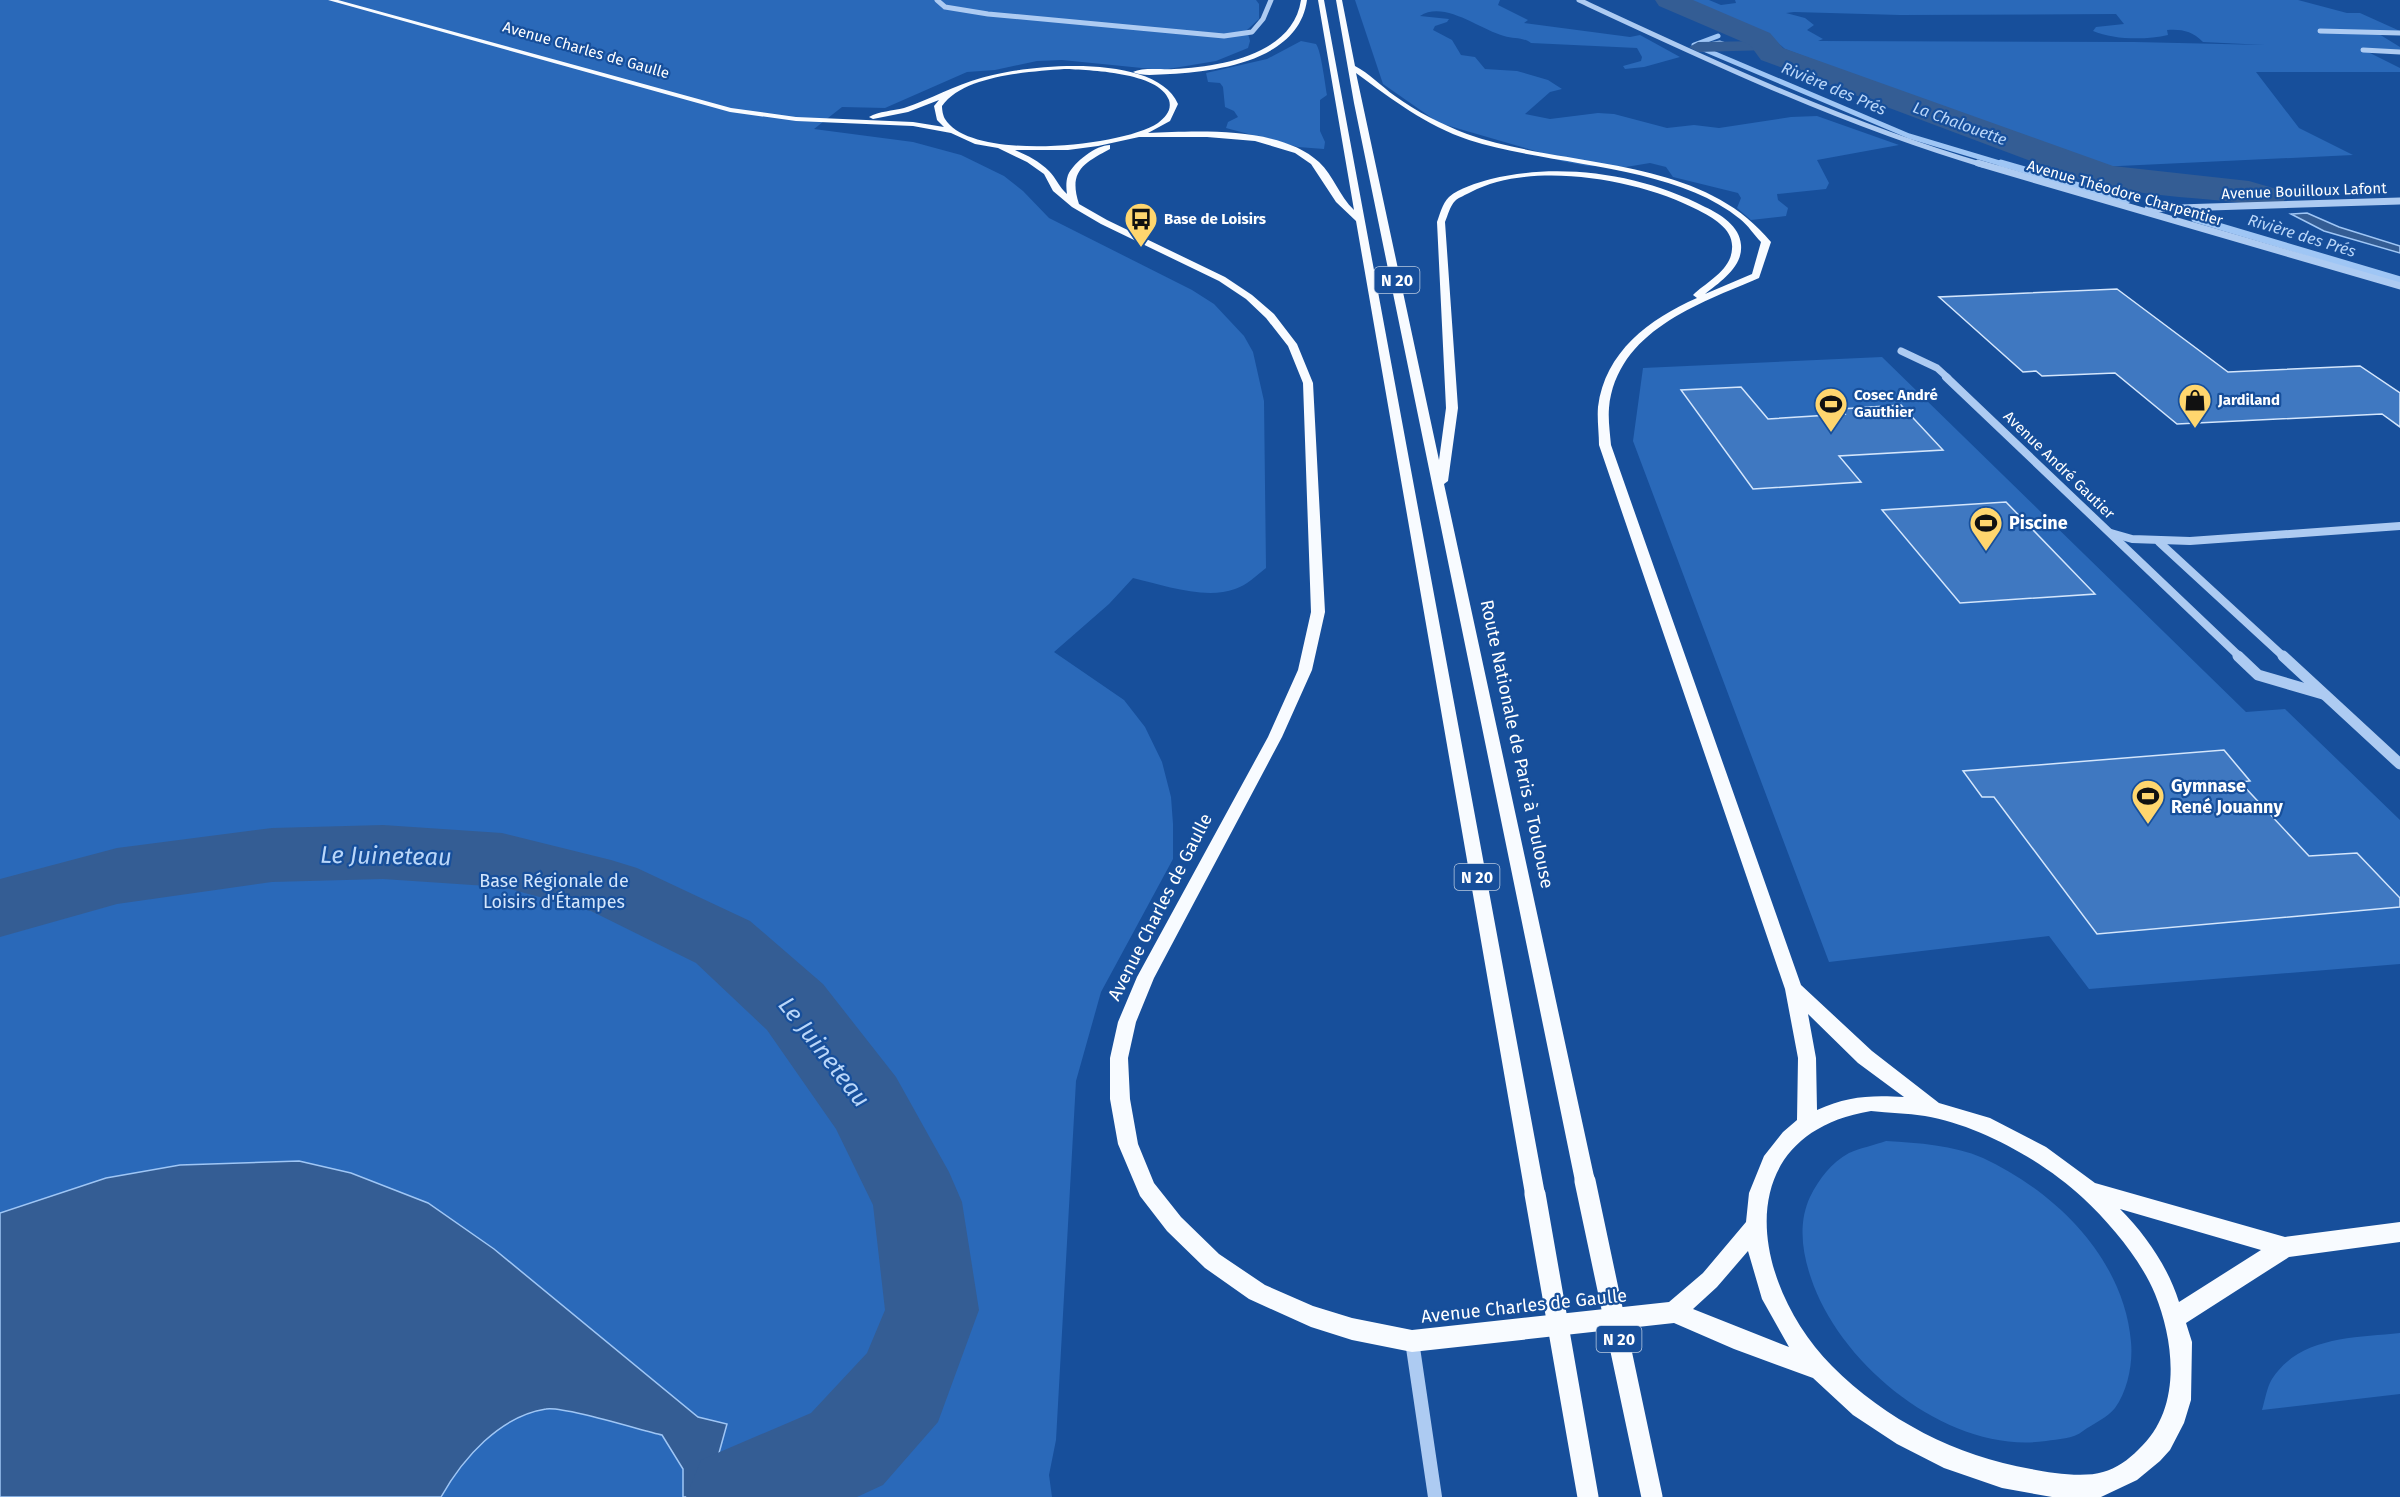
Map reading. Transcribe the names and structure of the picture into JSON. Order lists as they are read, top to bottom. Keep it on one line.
{"streets":{"main road":["Avenue Charles de Gaulle","N 20","Route Nationale de Paris à Toulouse"],"street":["Avenue Bouilloux Lafont","Avenue Théodore Charpentier","Avenue André Gautier"]},"crossings":[["Avenue Bouilloux Lafont","Avenue Théodore Charpentier"]],"water":["Rivière des Prés","La Chalouette","Le Juineteau"],"parks":["Base Régionale de Loisirs d'Étampes"],"places":{"bus stop":["Base de Loisirs"],"shop":["Jardiland"],"sports":["Cosec André Gauthier","Piscine","Gymnase René Jouanny"]}}
